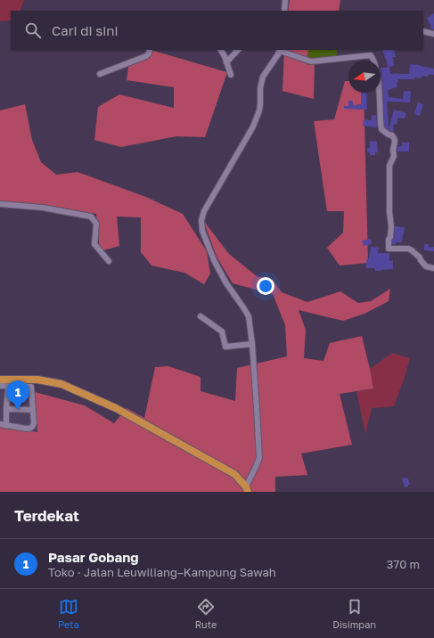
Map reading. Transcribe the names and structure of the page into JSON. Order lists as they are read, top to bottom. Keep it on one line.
{"north":"left","page":{"search":"Cari di sini","pins":"1","heading":"Terdekat","list":[{"mark":"1","name":"Pasar Gobang","note":"Toko · Jalan Leuwiliang–Kampung Sawah","value":"370 m"}],"nav":["Peta","Rute","Disimpan"]}}
